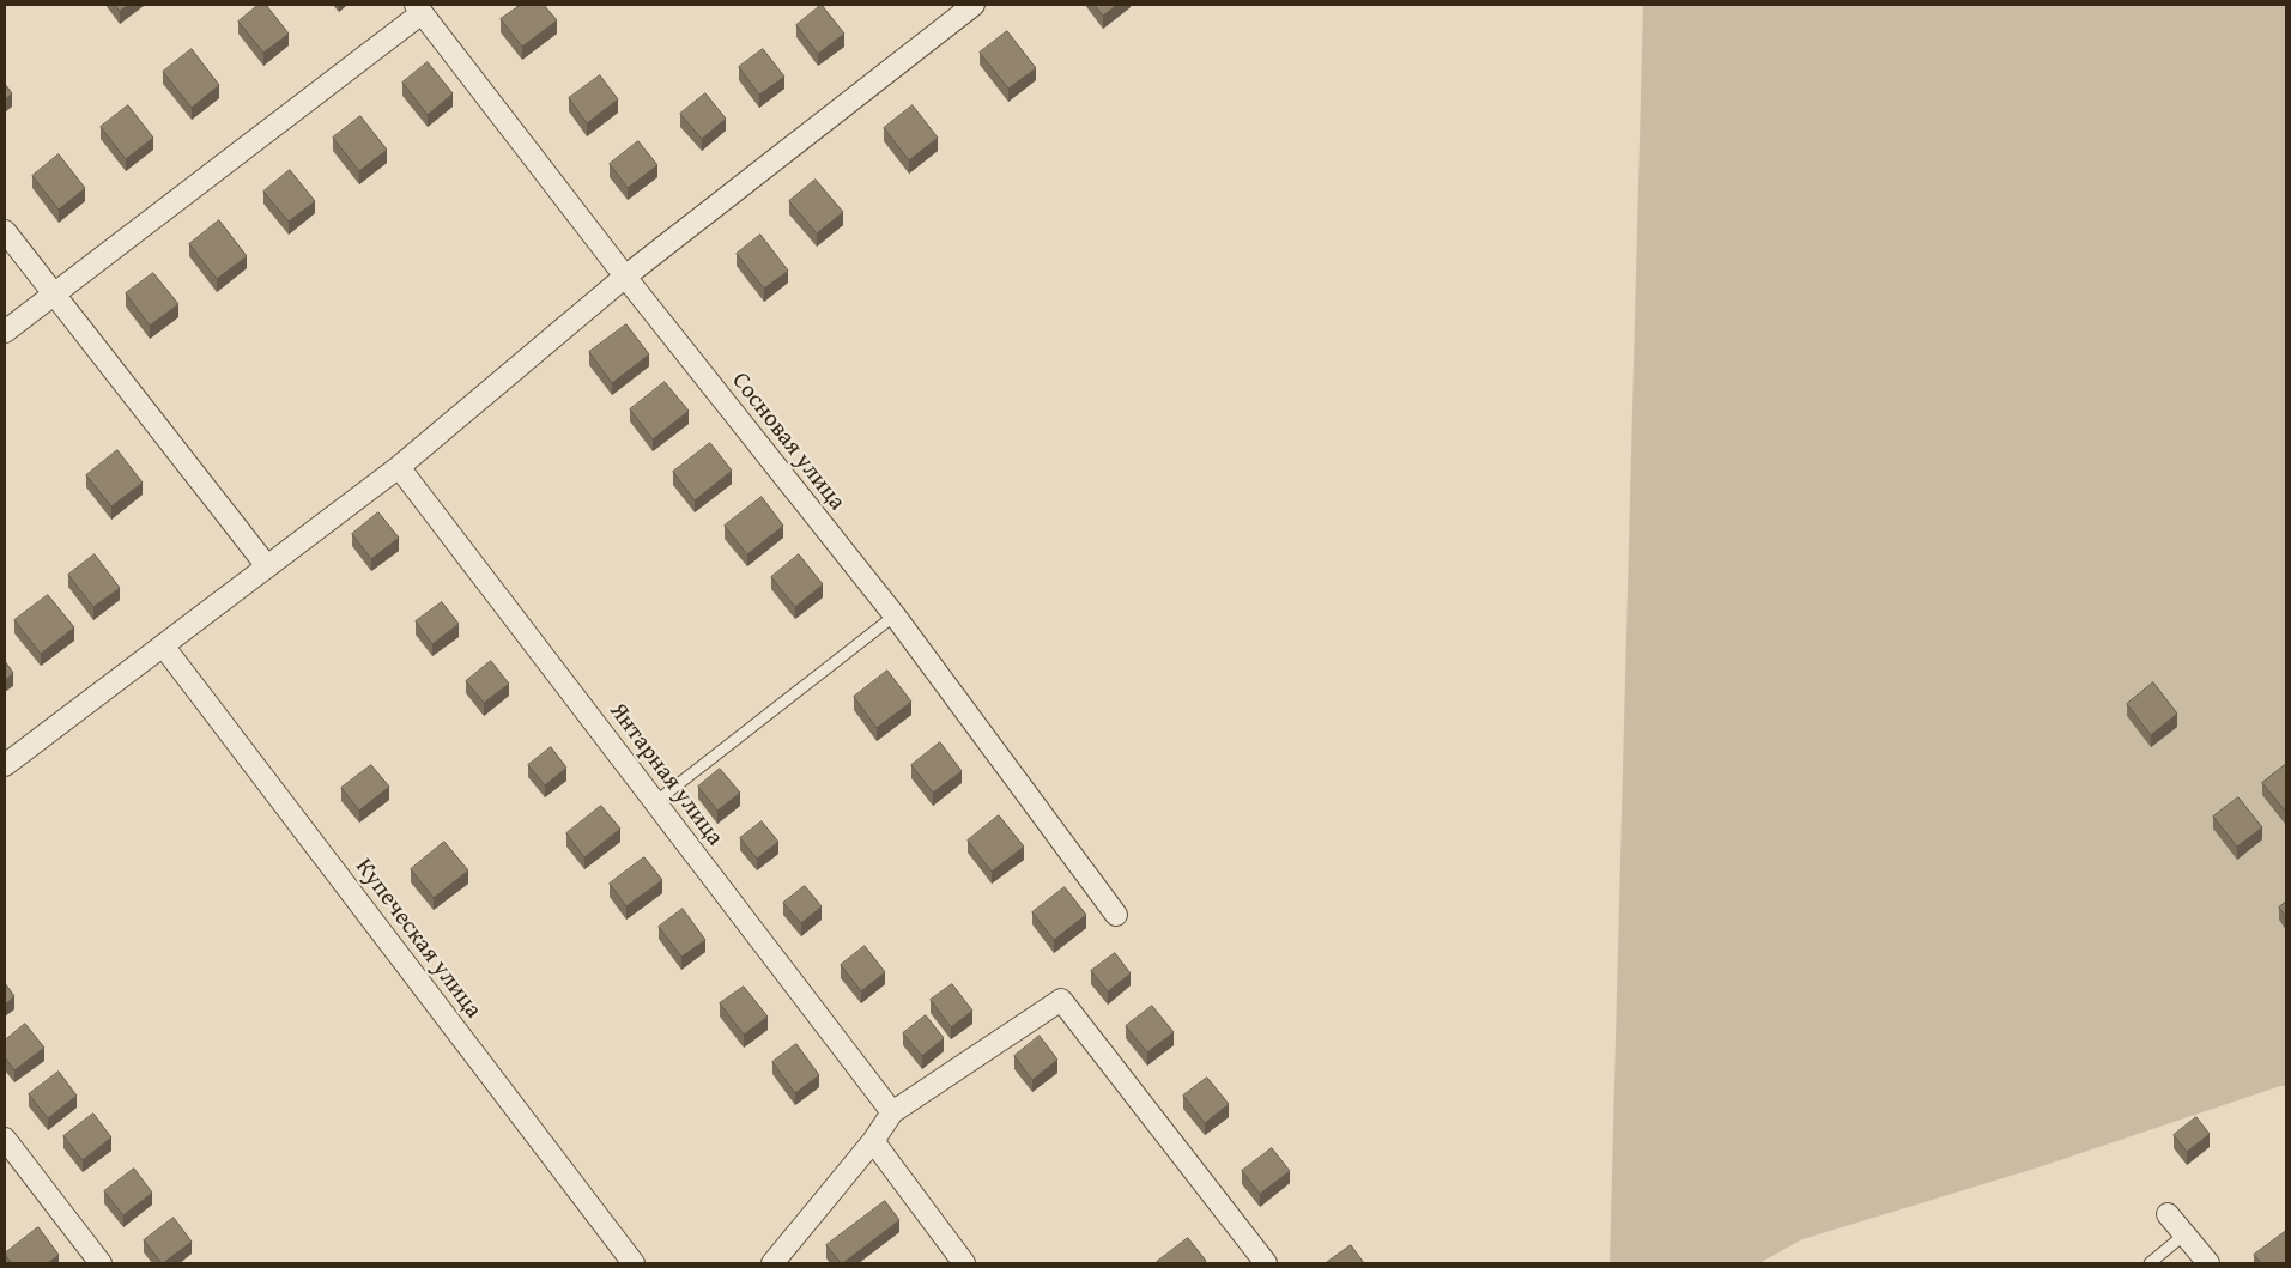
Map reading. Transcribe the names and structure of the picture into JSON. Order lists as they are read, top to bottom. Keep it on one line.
{"streets":{"street":["Сосновая улица","Янтарная улица","Купеческая улица"]}}
